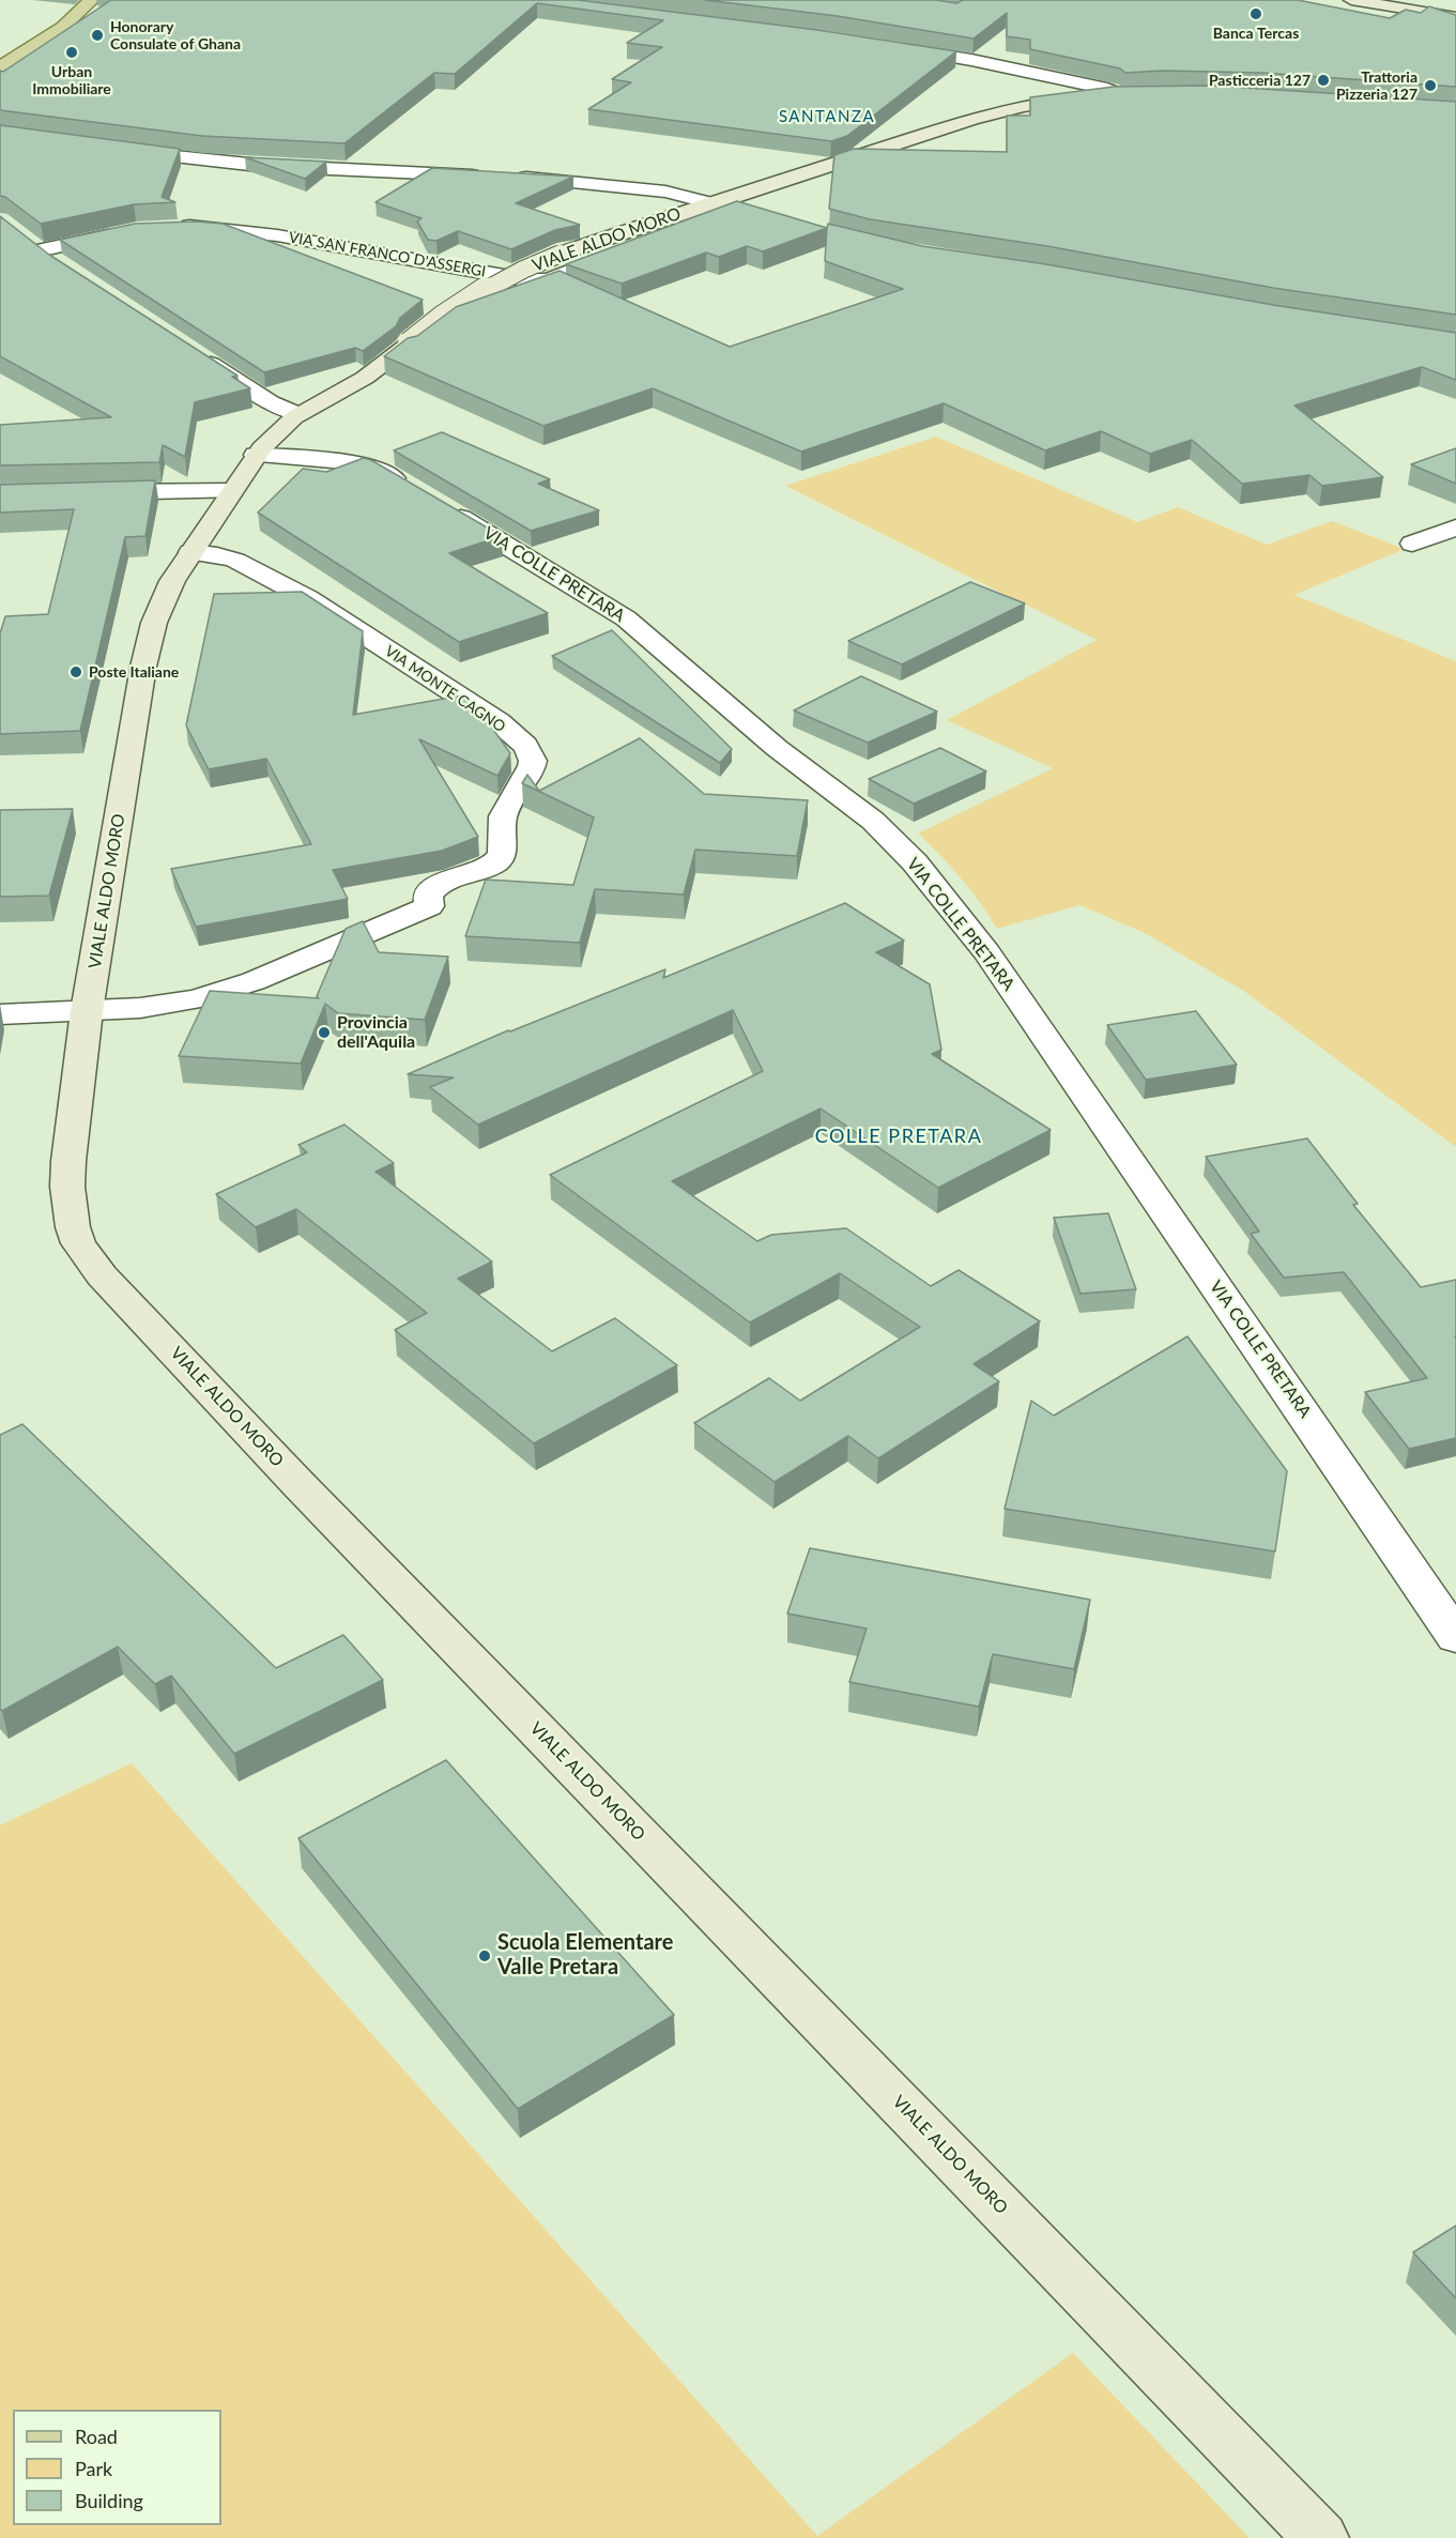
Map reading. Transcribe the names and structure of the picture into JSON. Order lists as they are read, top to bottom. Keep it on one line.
{"streets":{"street":["VIALE ALDO MORO","VIA SAN FRANCO D'ASSERGI","VIA COLLE PRETARA","VIA MONTE CAGNO"]},"crossings":[["VIALE ALDO MORO","VIA SAN FRANCO D'ASSERGI"],["VIALE ALDO MORO","VIA COLLE PRETARA"],["VIALE ALDO MORO","VIA MONTE CAGNO"]],"districts":["SANTANZA","COLLE PRETARA"],"places":["Banca Tercas","Honorary Consulate of Ghana","Urban Immobiliare","Pasticceria 127","Trattoria Pizzeria 127","Poste Italiane","Provincia dell'Aquila","Scuola Elementare Valle Pretara"],"legend":["Road","Park","Building"]}
